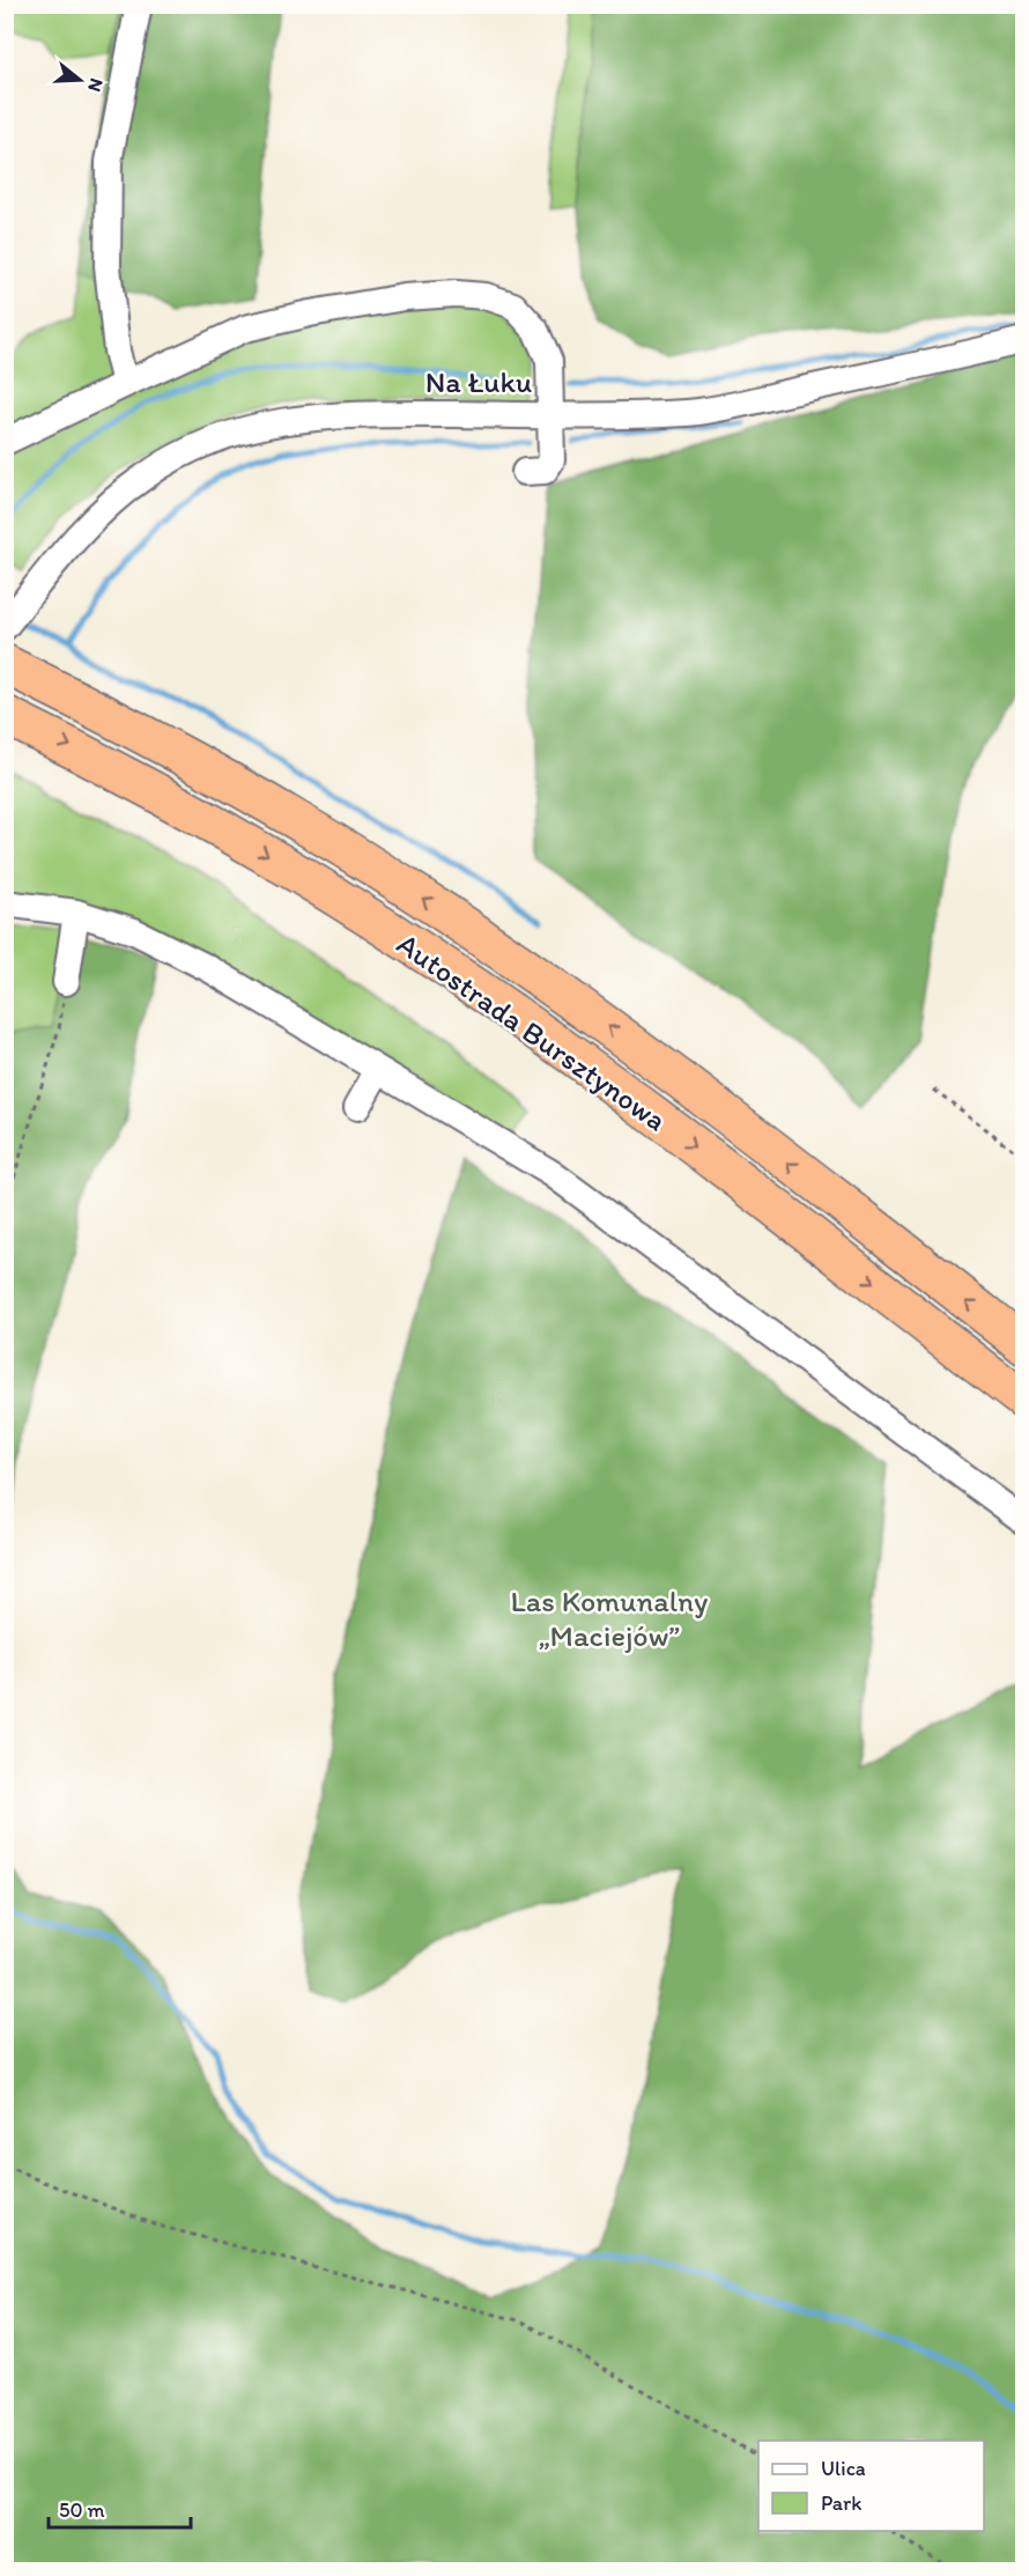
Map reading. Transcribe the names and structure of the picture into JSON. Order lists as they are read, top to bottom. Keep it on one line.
{"streets":{"highway":["Autostrada Bursztynowa"],"street":["Na Łuku"]},"parks":["Las Komunalny „Maciejów”"],"legend":["Ulica","Park"],"scale_bar":"50 m","north":"right"}
